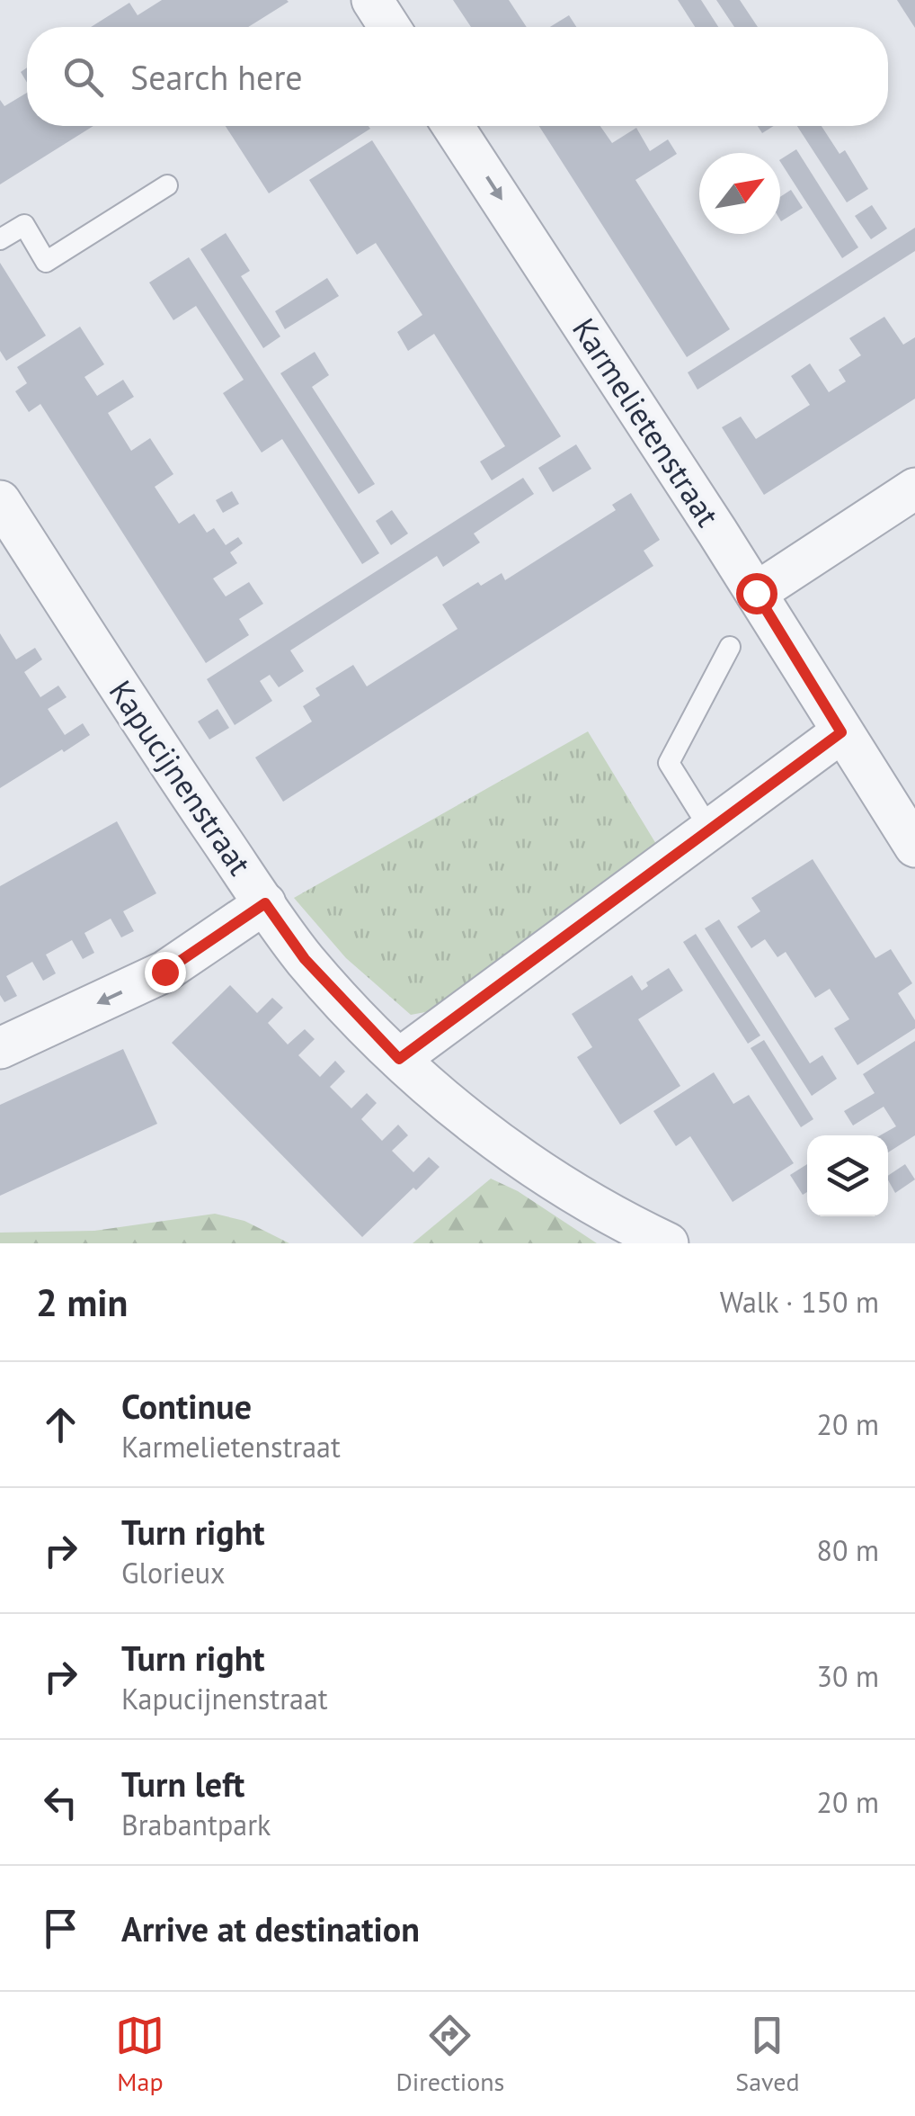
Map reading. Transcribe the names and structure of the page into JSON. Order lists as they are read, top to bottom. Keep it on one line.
{"streets":{"street":["Karmelietenstraat","Kapucijnenstraat"]},"one_way":["Karmelietenstraat"],"north":"top right","page":{"search":"Search here","heading":["2 min","Walk · 150 m"],"list":[["Continue","Karmelietenstraat","20 m"],["Turn right","Glorieux","80 m"],["Turn right","Kapucijnenstraat","30 m"],["Turn left","Brabantpark","20 m"],"Arrive at destination"],"nav":["Map","Directions","Saved"]}}
